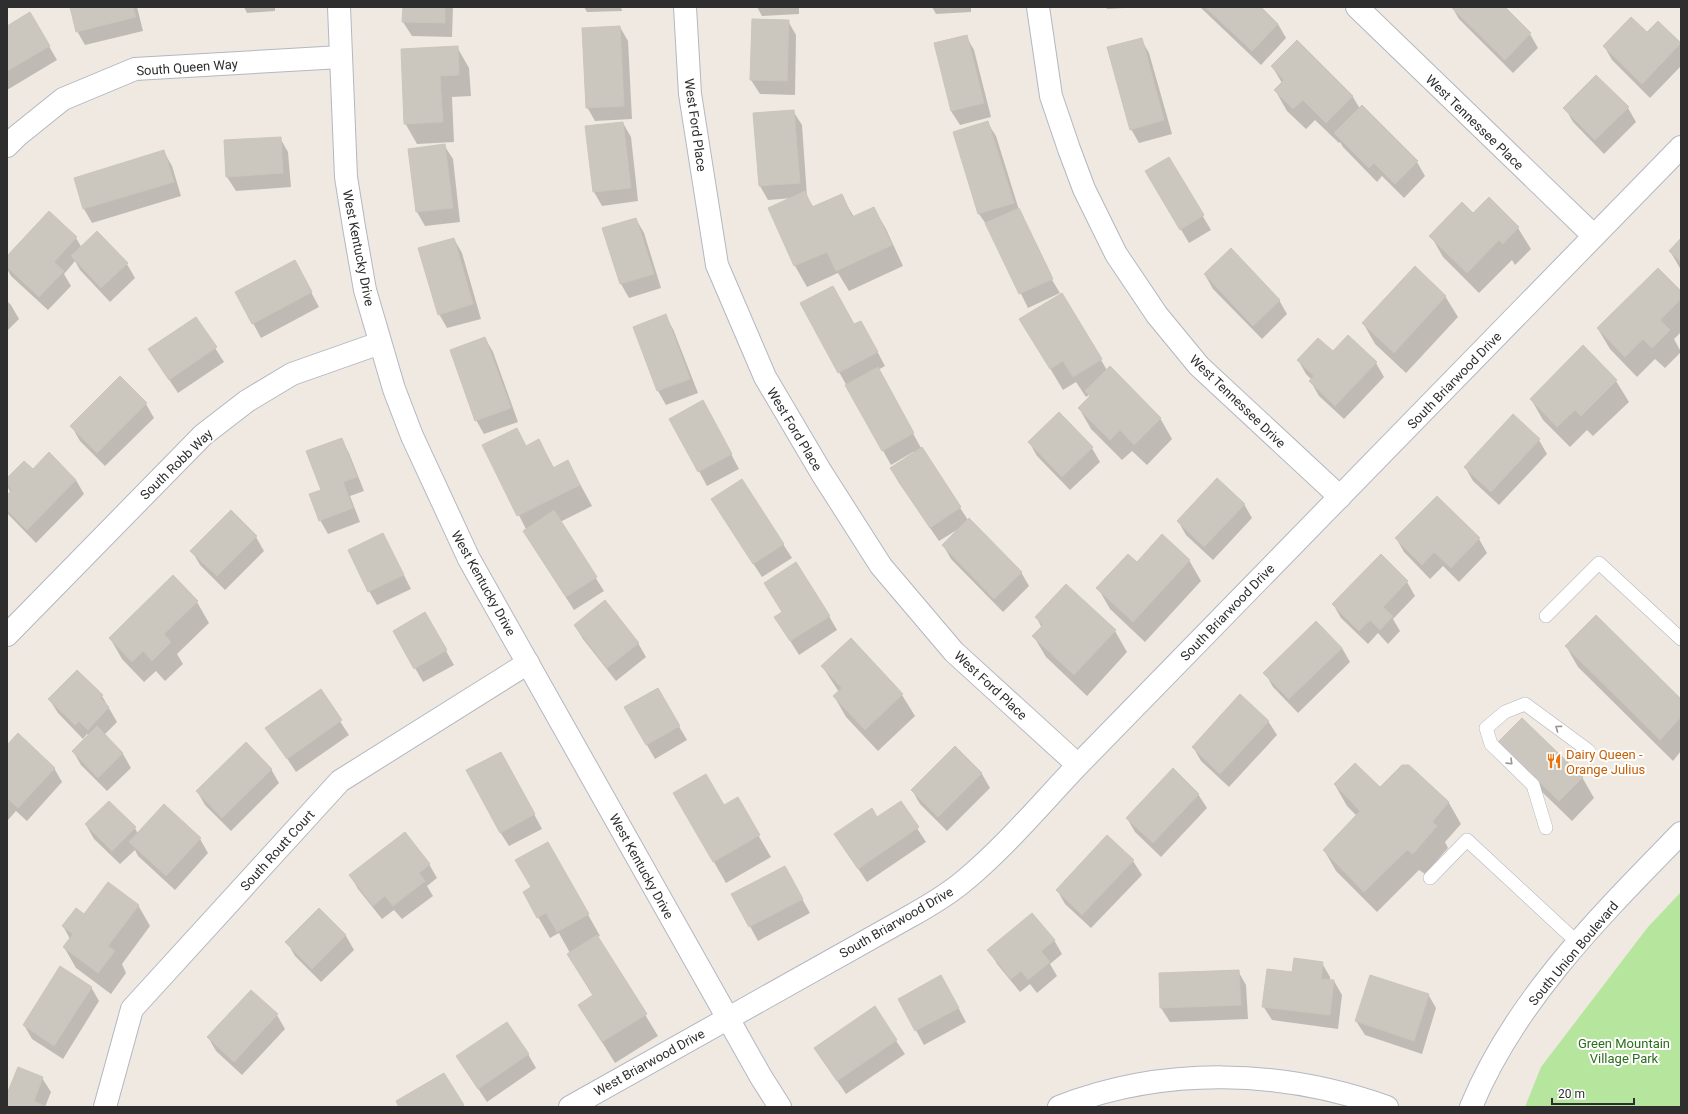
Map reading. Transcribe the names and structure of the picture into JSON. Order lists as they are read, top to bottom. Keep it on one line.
{"streets":{"street":["South Queen Way","West Tennessee Place","West Ford Place","West Kentucky Drive","South Briarwood Drive","West Tennessee Drive","South Robb Way","South Routt Court","South Union Boulevard","West Briarwood Drive"]},"crossings":[["South Queen Way","West Kentucky Drive"],["West Tennessee Place","South Briarwood Drive"],["West Ford Place","South Briarwood Drive"],["West Kentucky Drive","South Briarwood Drive"],["West Kentucky Drive","South Robb Way"],["West Kentucky Drive","South Routt Court"],["West Kentucky Drive","West Briarwood Drive"],["South Briarwood Drive","West Tennessee Drive"],["South Briarwood Drive","West Briarwood Drive"]],"parks":["Green Mountain Village Park"],"places":{"restaurant":["Dairy Queen - Orange Julius"]},"scale_bar":"20 m"}
